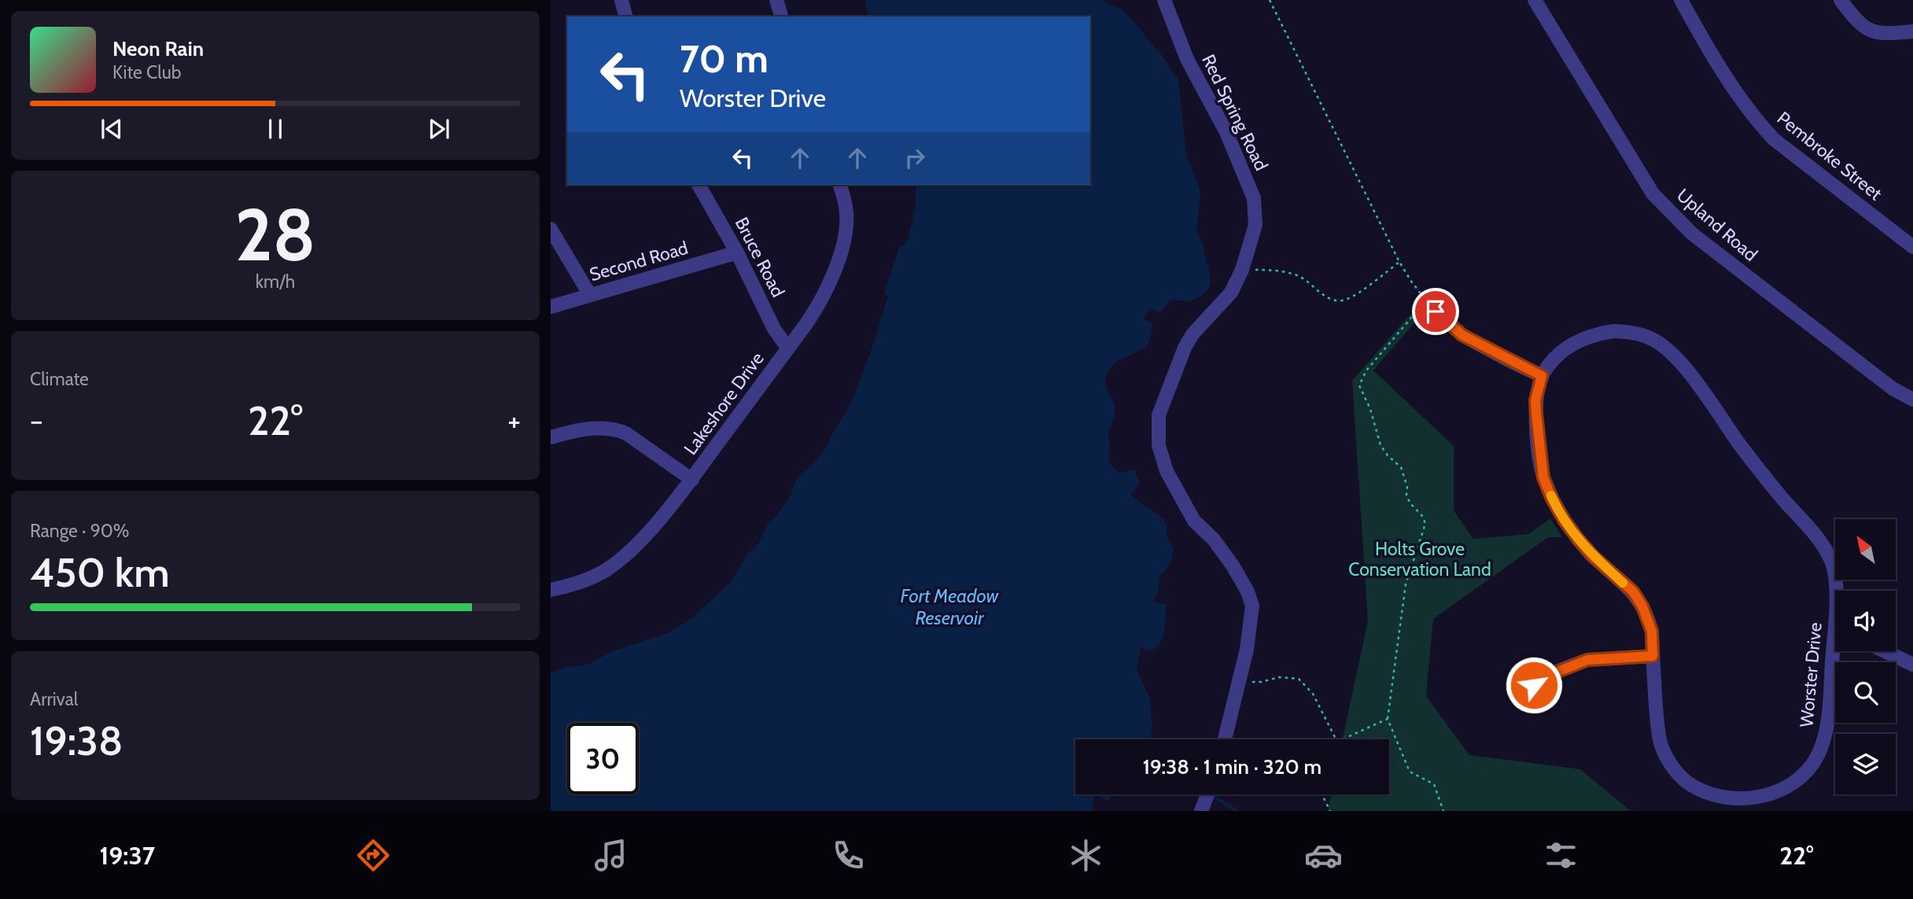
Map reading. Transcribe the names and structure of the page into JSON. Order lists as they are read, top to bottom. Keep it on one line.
{"streets":{"street":["Red Spring Road","Pembroke Street","Upland Road","Bruce Road","Second Road","Lakeshore Drive","Worster Drive"]},"crossings":[["Bruce Road","Second Road"],["Bruce Road","Lakeshore Drive"]],"water":["Fort Meadow Reservoir"],"parks":["Holts Grove Conservation Land"],"north":"top left","page":{"turn":["70 m","Worster Drive"],"song":["Neon Rain","Kite Club"],"tile":[["28","km/h"],"Climate",["Range · 90%","450 km"],["Arrival","19:38"]],"heat":["−","22°","+"],"limit":"30","trip":"19:38 · 1 min · 320 m","tabs":["19:37","22°"]}}
